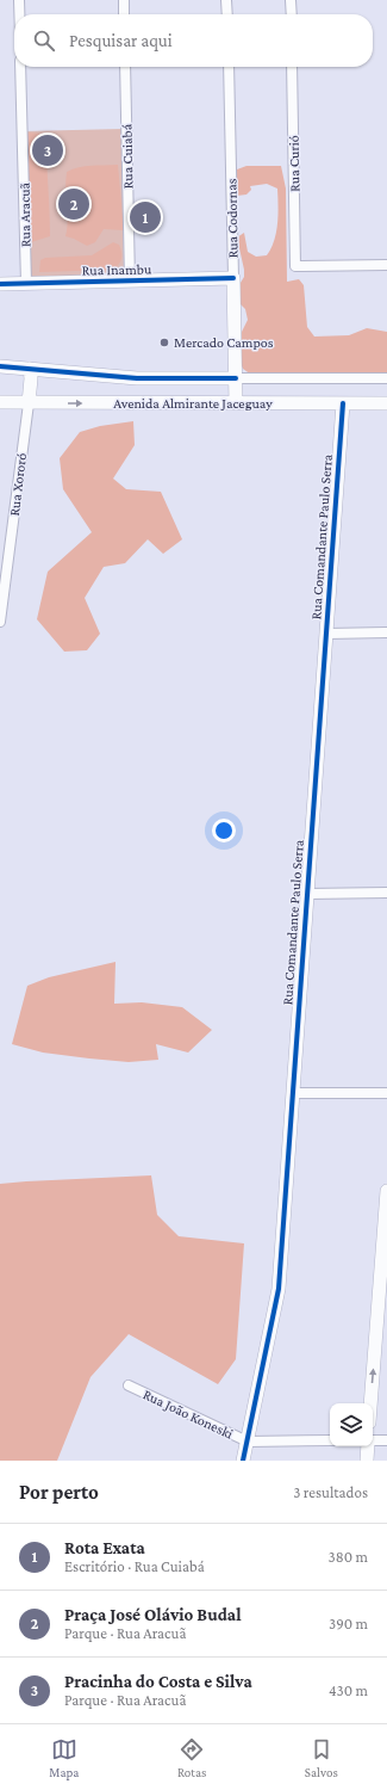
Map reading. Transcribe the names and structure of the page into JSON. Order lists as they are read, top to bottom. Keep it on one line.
{"streets":{"street":["Rua Cuiabá","Rua Curió","Rua Aracuã","Rua Codornas","Rua Inambu","Avenida Almirante Jaceguay","Rua Xororó","Rua Comandante Paulo Serra","Rua João Koneski"]},"crossings":[["Rua Cuiabá","Rua Inambu"],["Rua Aracuã","Rua Inambu"],["Rua Codornas","Rua Inambu"],["Rua Codornas","Avenida Almirante Jaceguay"],["Avenida Almirante Jaceguay","Rua Xororó"],["Avenida Almirante Jaceguay","Rua Comandante Paulo Serra"],["Rua Comandante Paulo Serra","Rua João Koneski"]],"places":["Mercado Campos"],"page":{"search":"Pesquisar aqui","pins":["3","2","1"],"heading":["Por perto","3 resultados"],"list":[{"mark":"1","name":"Rota Exata","note":"Escritório · Rua Cuiabá","value":"380 m"},{"mark":"2","name":"Praça José Olávio Budal","note":"Parque · Rua Aracuã","value":"390 m"},{"mark":"3","name":"Pracinha do Costa e Silva","note":"Parque · Rua Aracuã","value":"430 m"}],"nav":["Mapa","Rotas","Salvos"]}}
